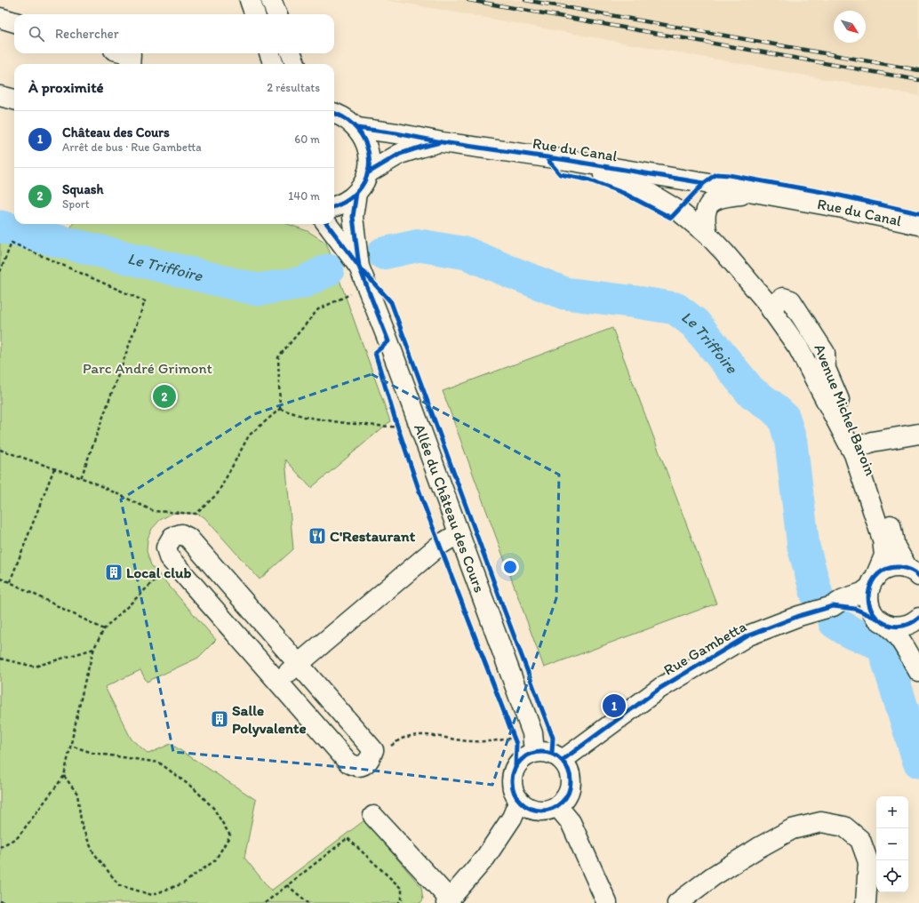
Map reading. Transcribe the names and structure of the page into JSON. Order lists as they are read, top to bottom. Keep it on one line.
{"streets":{"street":["Rue du Canal","Avenue Michel Baroin","Allée du Château des Cours","Rue Gambetta"]},"crossings":[["Rue du Canal","Avenue Michel Baroin"],["Avenue Michel Baroin","Rue Gambetta"],["Allée du Château des Cours","Rue Gambetta"]],"water":["Le Triffoire"],"parks":["Parc André Grimont"],"places":{"restaurant":["C'Restaurant"],"building":["Local club","Salle Polyvalente"]},"north":"bottom right","page":{"search":"Rechercher","heading":["À proximité","2 résultats"],"list":[{"mark":"1","name":"Château des Cours","note":"Arrêt de bus · Rue Gambetta","value":"60 m"},{"mark":"2","name":"Squash","note":"Sport","value":"140 m"}],"pins":["2","1"],"map_buttons":["+","−"]}}
